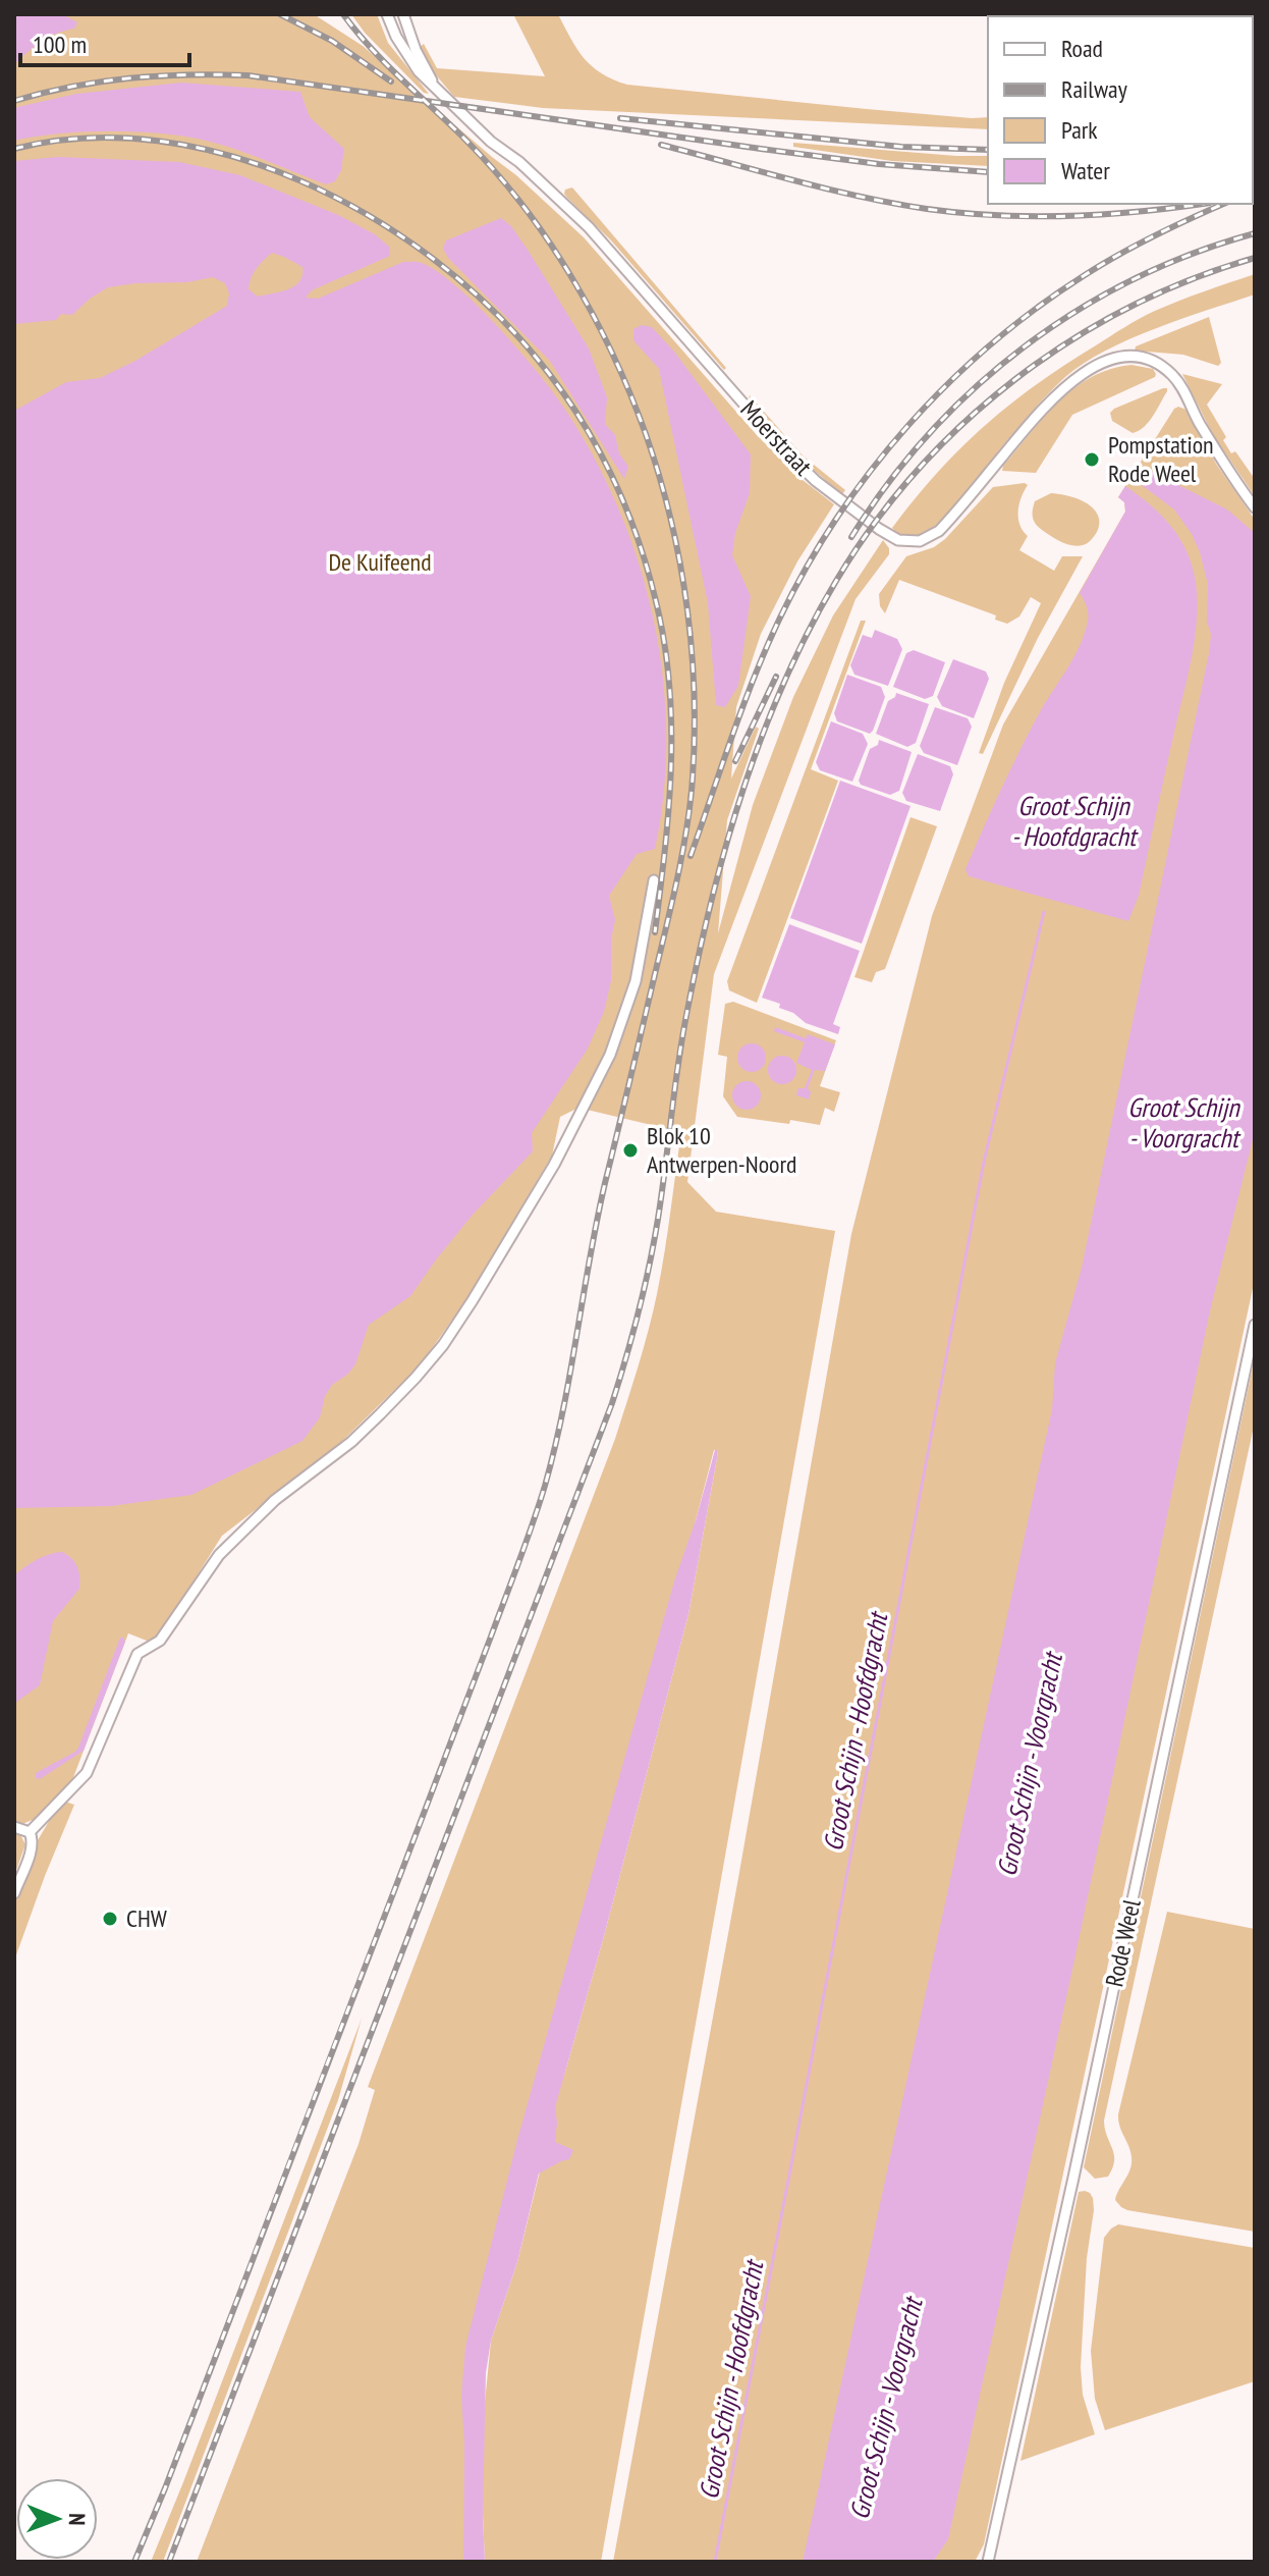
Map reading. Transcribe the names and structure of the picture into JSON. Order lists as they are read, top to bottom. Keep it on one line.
{"streets":{"street":["Moerstraat","Rode Weel"]},"water":["Groot Schijn - Hoofdgracht","Groot Schijn - Voorgracht"],"parks":["De Kuifeend"],"places":["Pompstation Rode Weel","Blok 10 Antwerpen-Noord","CHW"],"legend":["Road","Railway","Park","Water"],"scale_bar":"100 m","north":"right"}
